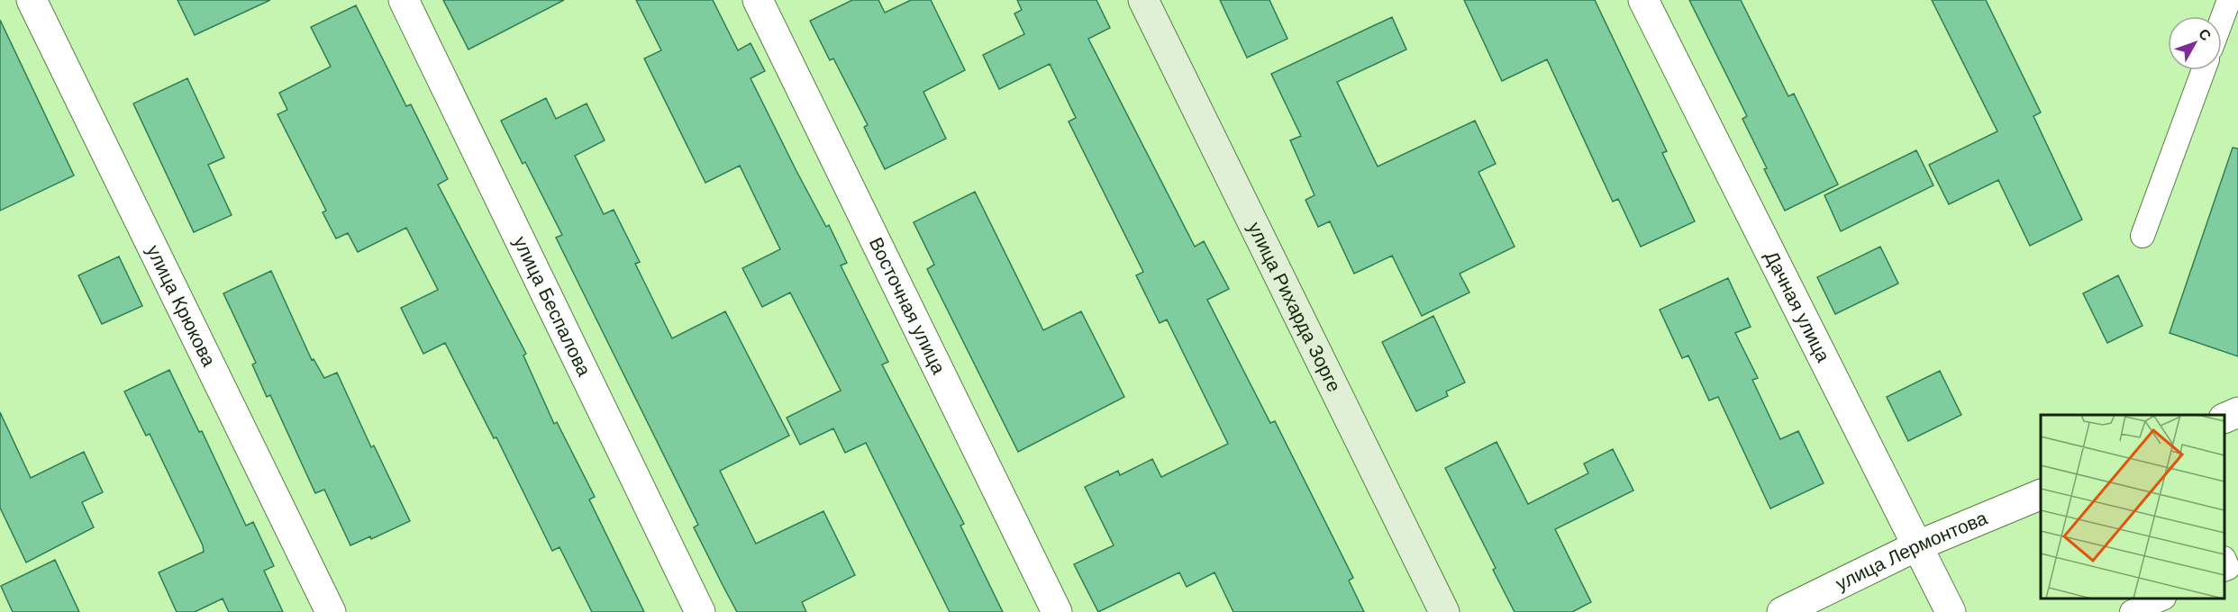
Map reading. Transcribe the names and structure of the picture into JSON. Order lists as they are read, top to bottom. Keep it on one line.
{"streets":{"street":["улица Крюкова","улица Беспалова","Восточная улица","улица Рихарда Зорге","Дачная улица","улица Лермонтова"]},"crossings":[["Дачная улица","улица Лермонтова"]],"north":"top right"}
